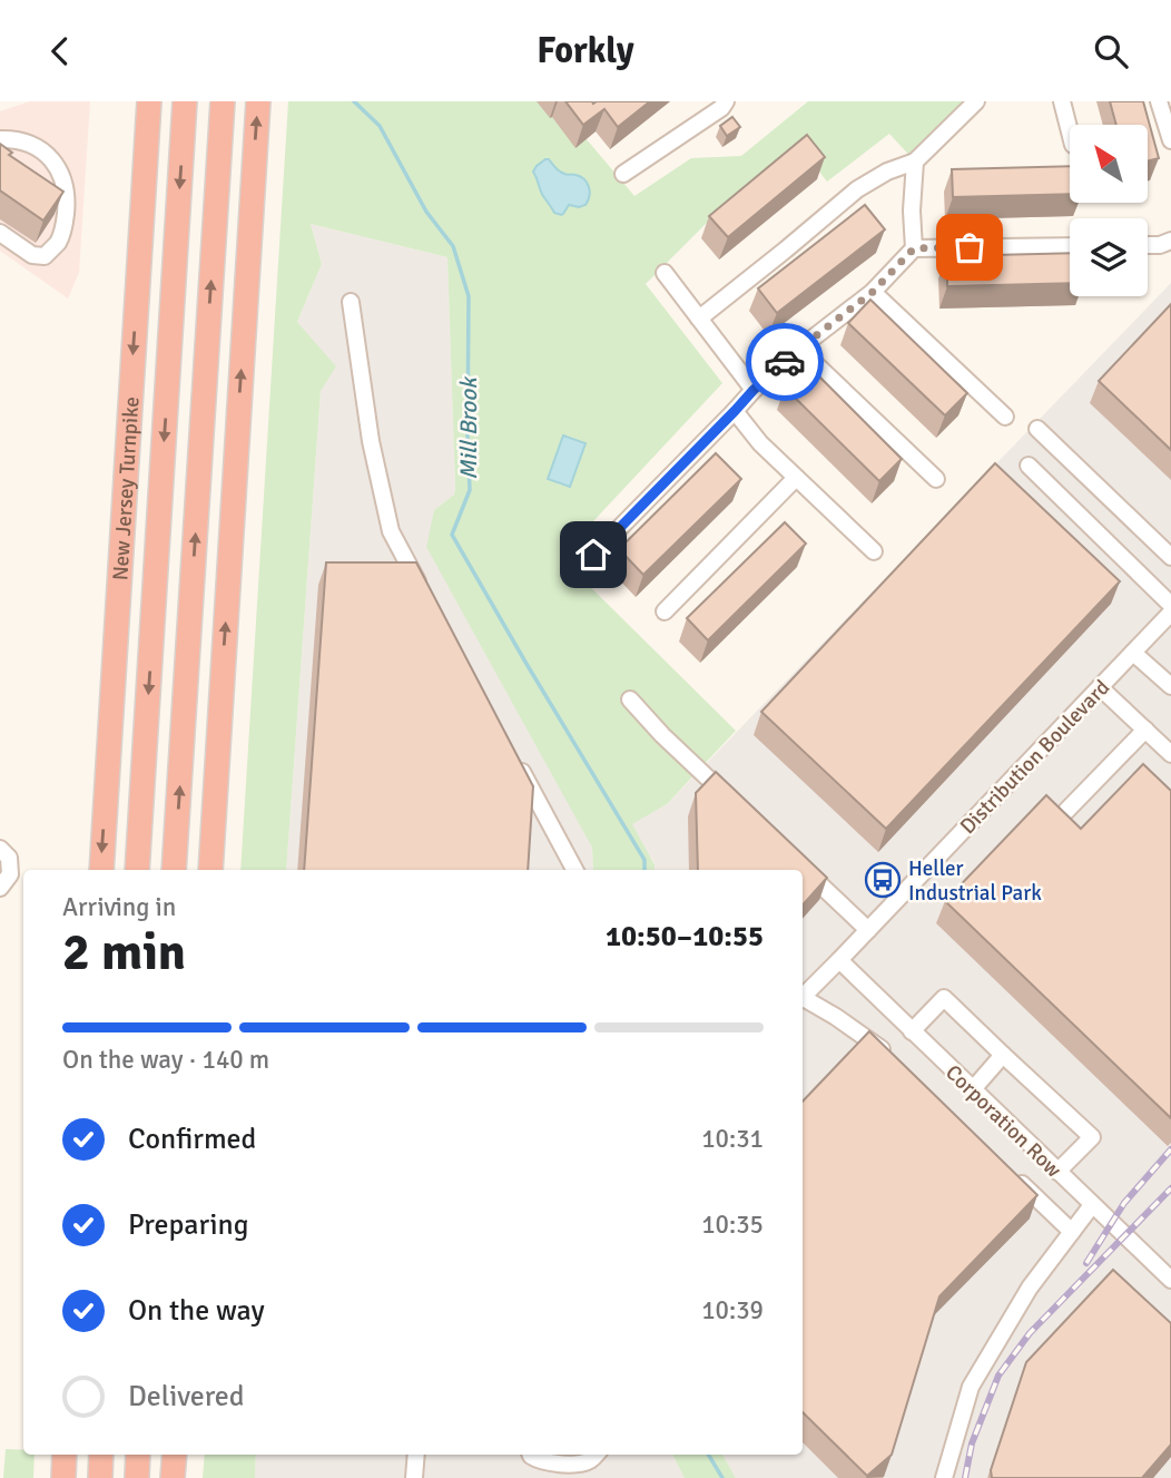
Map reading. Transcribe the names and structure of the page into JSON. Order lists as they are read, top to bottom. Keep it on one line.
{"streets":{"highway":["New Jersey Turnpike"],"street":["Distribution Boulevard","Corporation Row"]},"crossings":[["Distribution Boulevard","Corporation Row"]],"water":["Mill Brook"],"places":{"bus stop":["Heller Industrial Park"]},"north":"top left","page":{"header":"Forkly","heading":["2 min","Arriving in","10:50–10:55"],"bar":"On the way · 140 m","list":[["Confirmed","10:31"],["Preparing","10:35"],["On the way","10:39"],"Delivered"]}}
